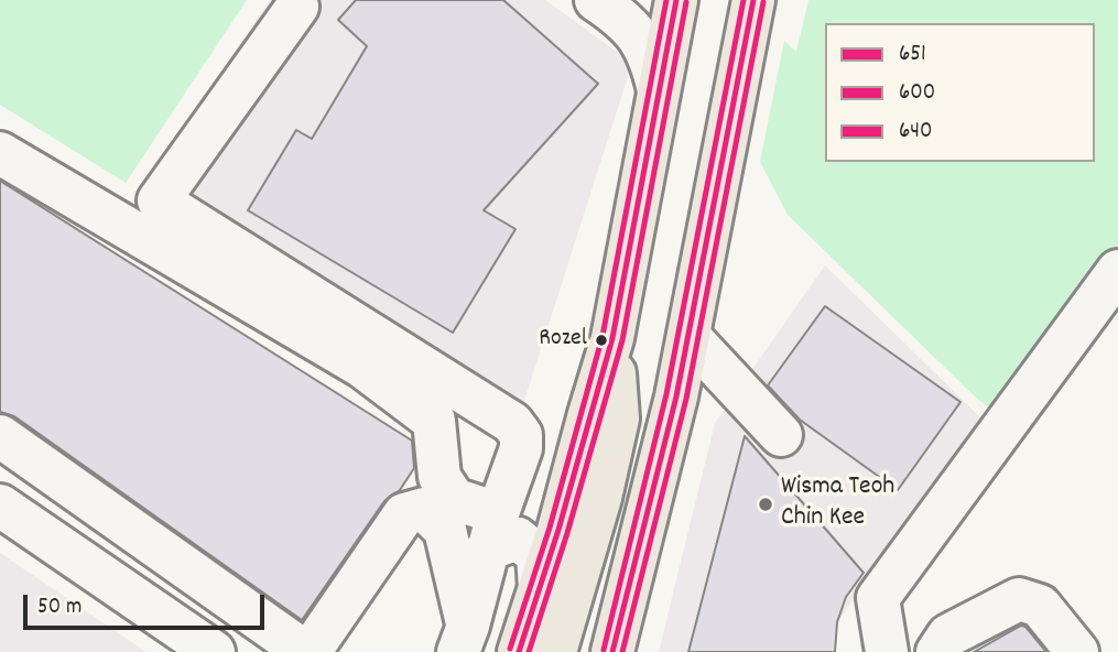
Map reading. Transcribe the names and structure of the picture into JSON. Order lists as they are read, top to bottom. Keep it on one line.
{"places":["Rozel","Wisma Teoh Chin Kee"],"lines":["transit line 651","transit line 640","transit line 600"],"legend":["651","600","640"],"scale_bar":"50 m"}
